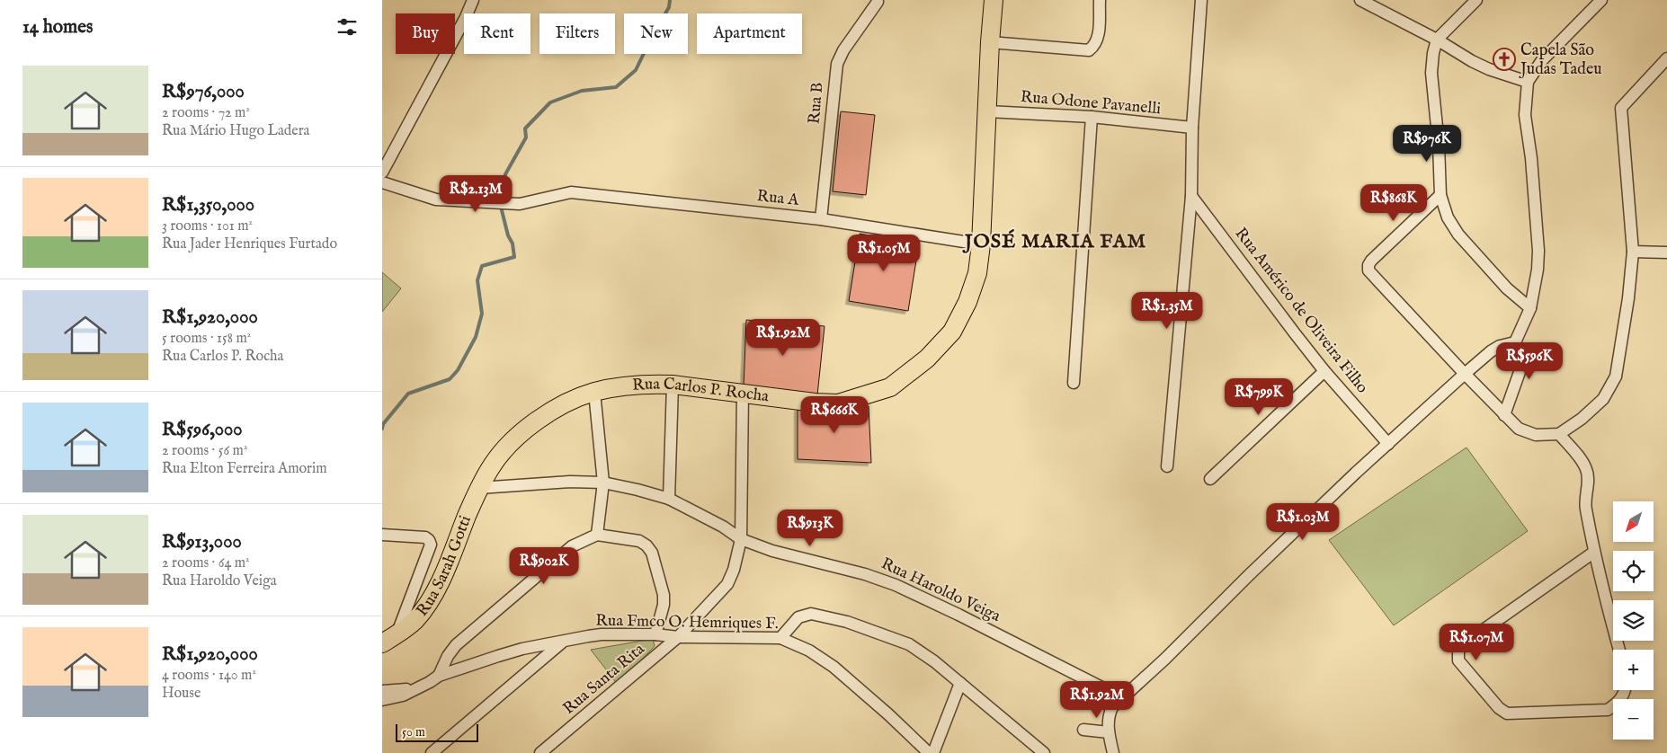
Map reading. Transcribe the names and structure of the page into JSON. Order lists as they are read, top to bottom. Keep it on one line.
{"streets":{"main road":["Rua Carlos P. Rocha","Rua Sarah Gotti"],"street":["Rua B","Rua Odone Pavanelli","Rua A","Rua Américo de Oliveira Filho","Rua Haroldo Veiga","Rua Fmco O. Hemriques F.","Rua Santa Rita"]},"crossings":[["Rua B","Rua A"],["Rua Odone Pavanelli","Rua Carlos P. Rocha"],["Rua A","Rua Carlos P. Rocha"],["Rua Carlos P. Rocha","Rua Sarah Gotti"],["Rua Carlos P. Rocha","Rua Haroldo Veiga"],["Rua Carlos P. Rocha","Rua Santa Rita"],["Rua Sarah Gotti","Rua Haroldo Veiga"],["Rua Haroldo Veiga","Rua Santa Rita"],["Rua Fmco O. Hemriques F.","Rua Santa Rita"]],"districts":["JOSÉ MARIA FAM"],"places":{"church":["Capela São Judas Tadeu"]},"scale_bar":"50 m","north":"bottom left","page":{"heading":"14 homes","chip":["Buy","Rent","Filters","New","Apartment"],"list":[{"name":"R$976,000","note":"2 rooms · 72 m² · Rua Mário Hugo Ladera"},{"name":"R$1,350,000","note":"3 rooms · 101 m² · Rua Jader Henriques Furtado"},{"name":"R$1,920,000","note":"5 rooms · 158 m² · Rua Carlos P. Rocha"},{"name":"R$596,000","note":"2 rooms · 56 m² · Rua Elton Ferreira Amorim"},{"name":"R$913,000","note":"2 rooms · 64 m² · Rua Haroldo Veiga"},{"name":"R$1,920,000","note":"4 rooms · 140 m² · House"}],"price":["R$976K","R$2.13M","R$868K","R$1.05M","R$1.35M","R$1.92M","R$596K","R$799K","R$666K","R$1.03M","R$913K","R$902K","R$1.07M","R$1.92M"],"map_buttons":["+","−"],"scale":"50 m"}}
